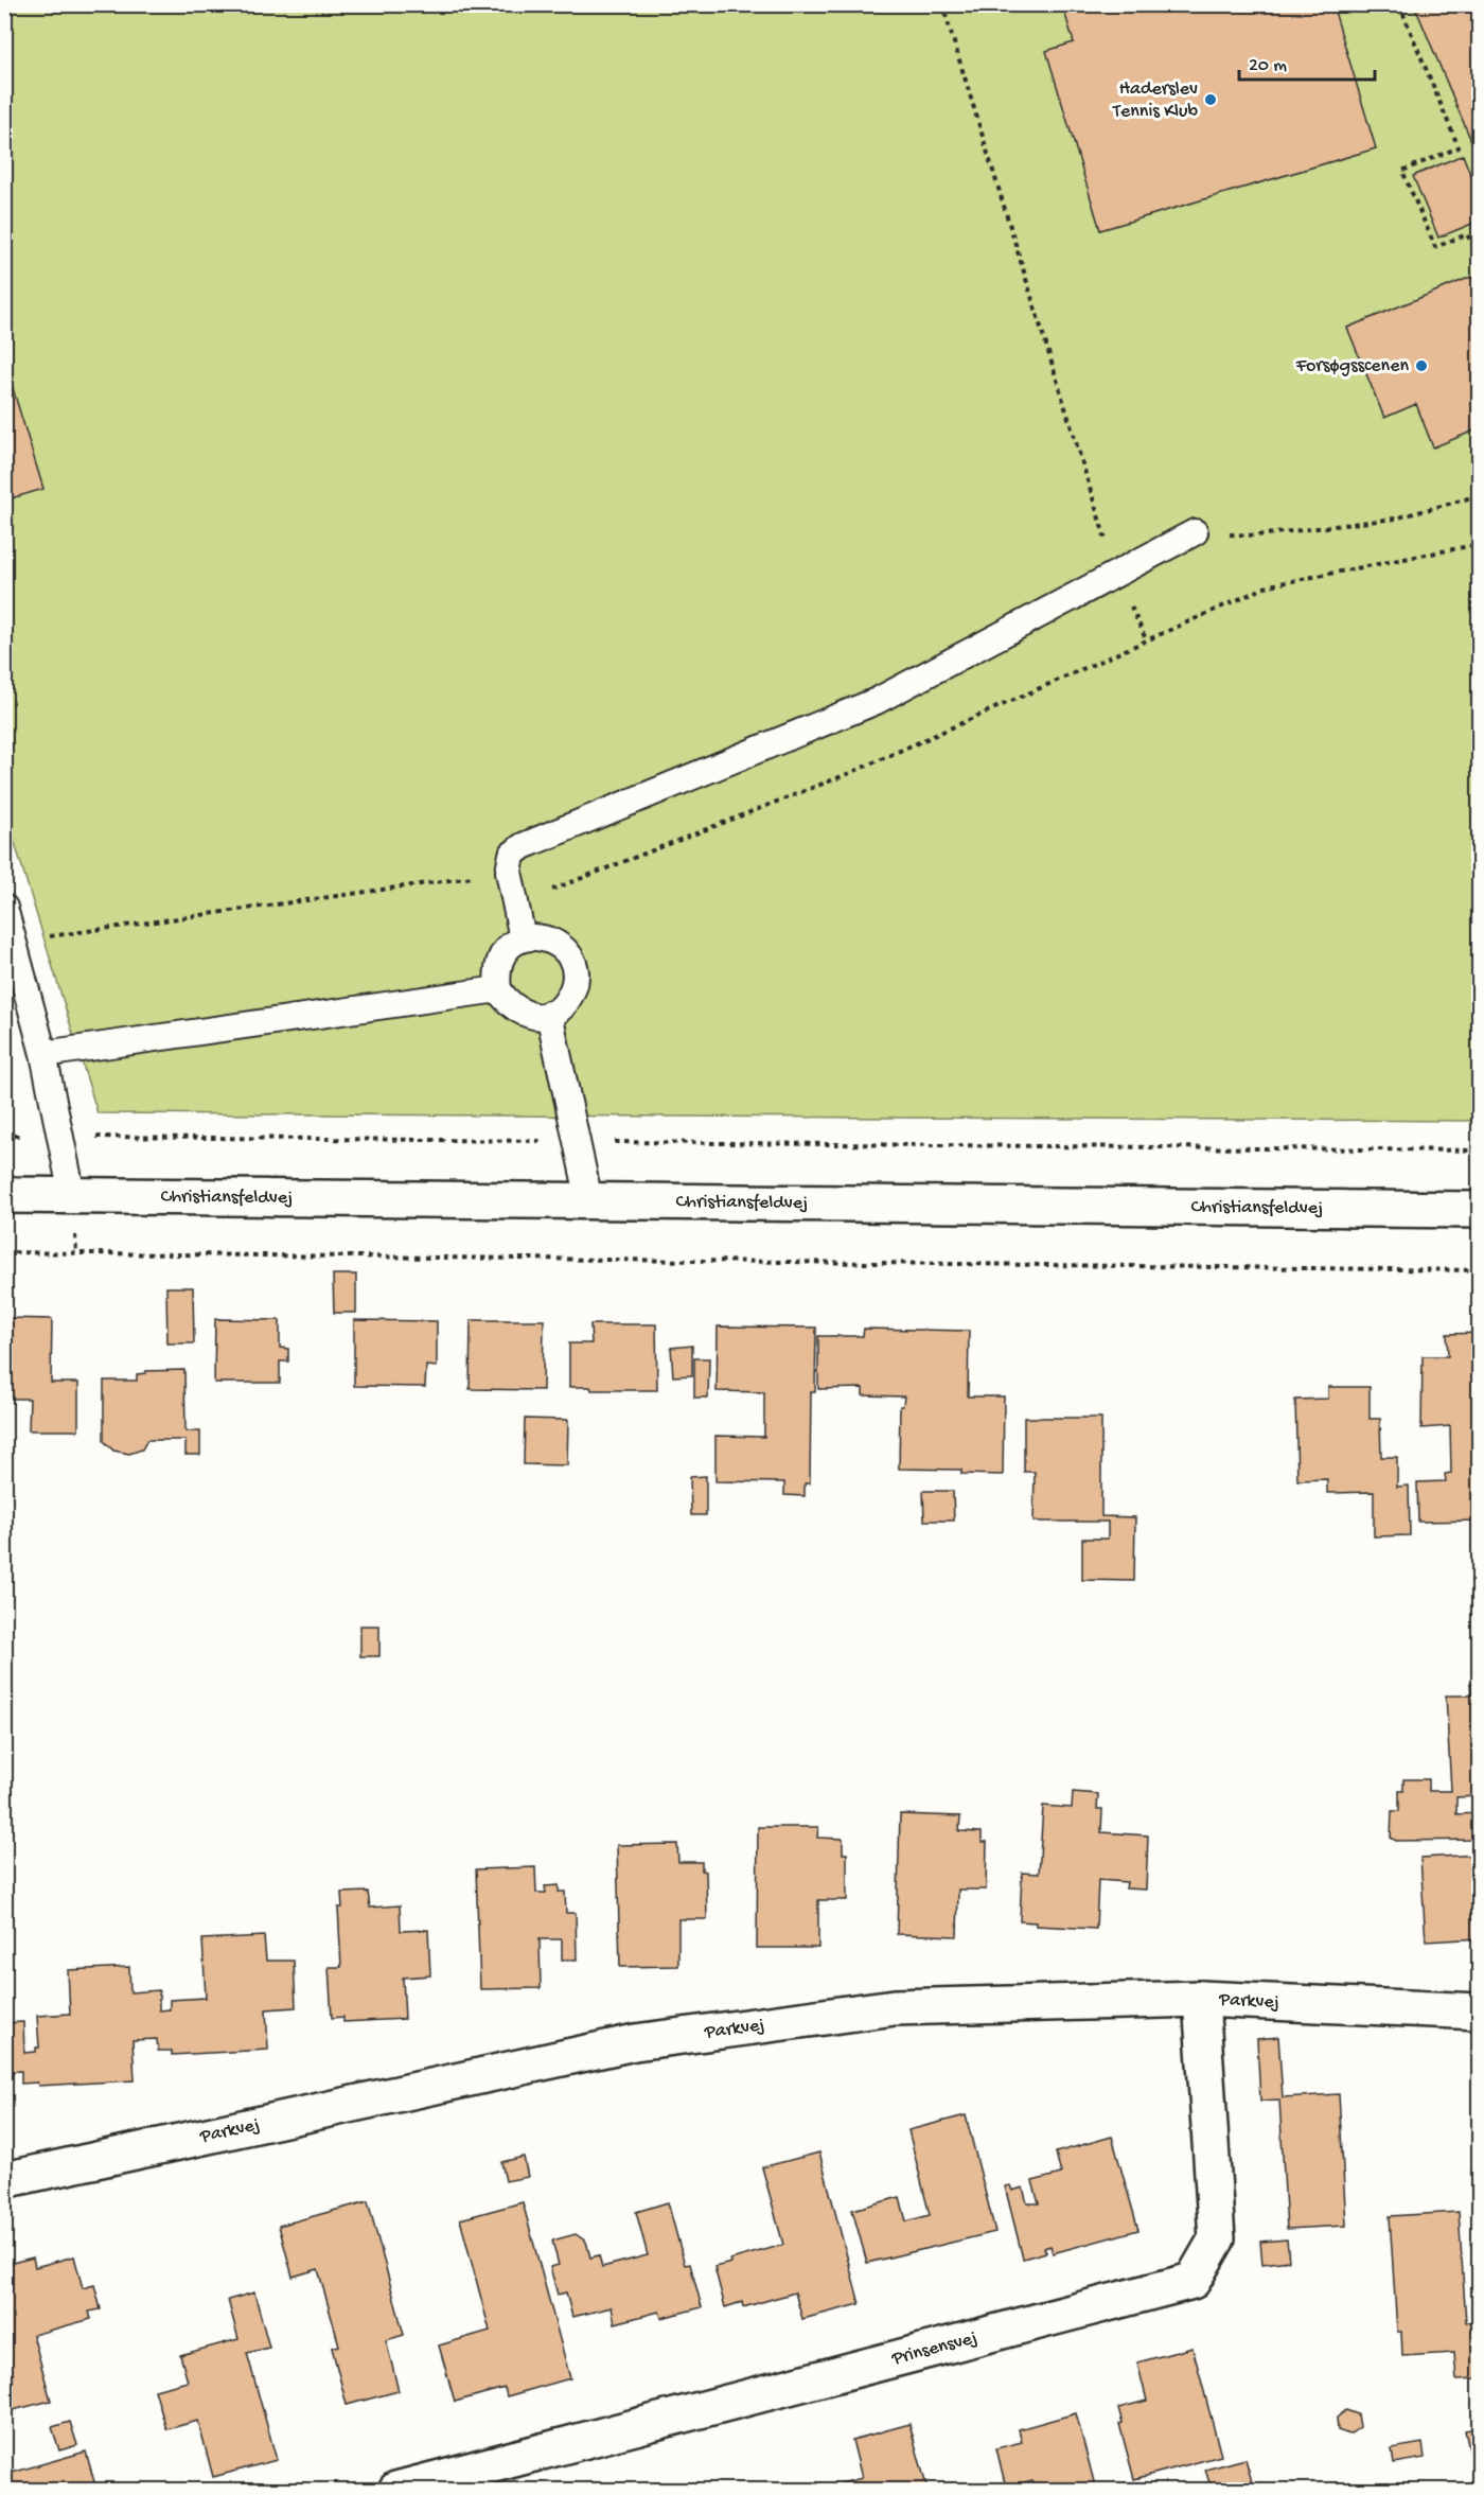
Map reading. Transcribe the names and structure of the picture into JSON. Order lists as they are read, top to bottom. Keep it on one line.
{"streets":{"street":["Christiansfeldvej","Parkvej","Prinsensvej"]},"crossings":[["Parkvej","Prinsensvej"]],"places":["Haderslev Tennis Klub","Forsøgsscenen"],"scale_bar":"20 m"}
